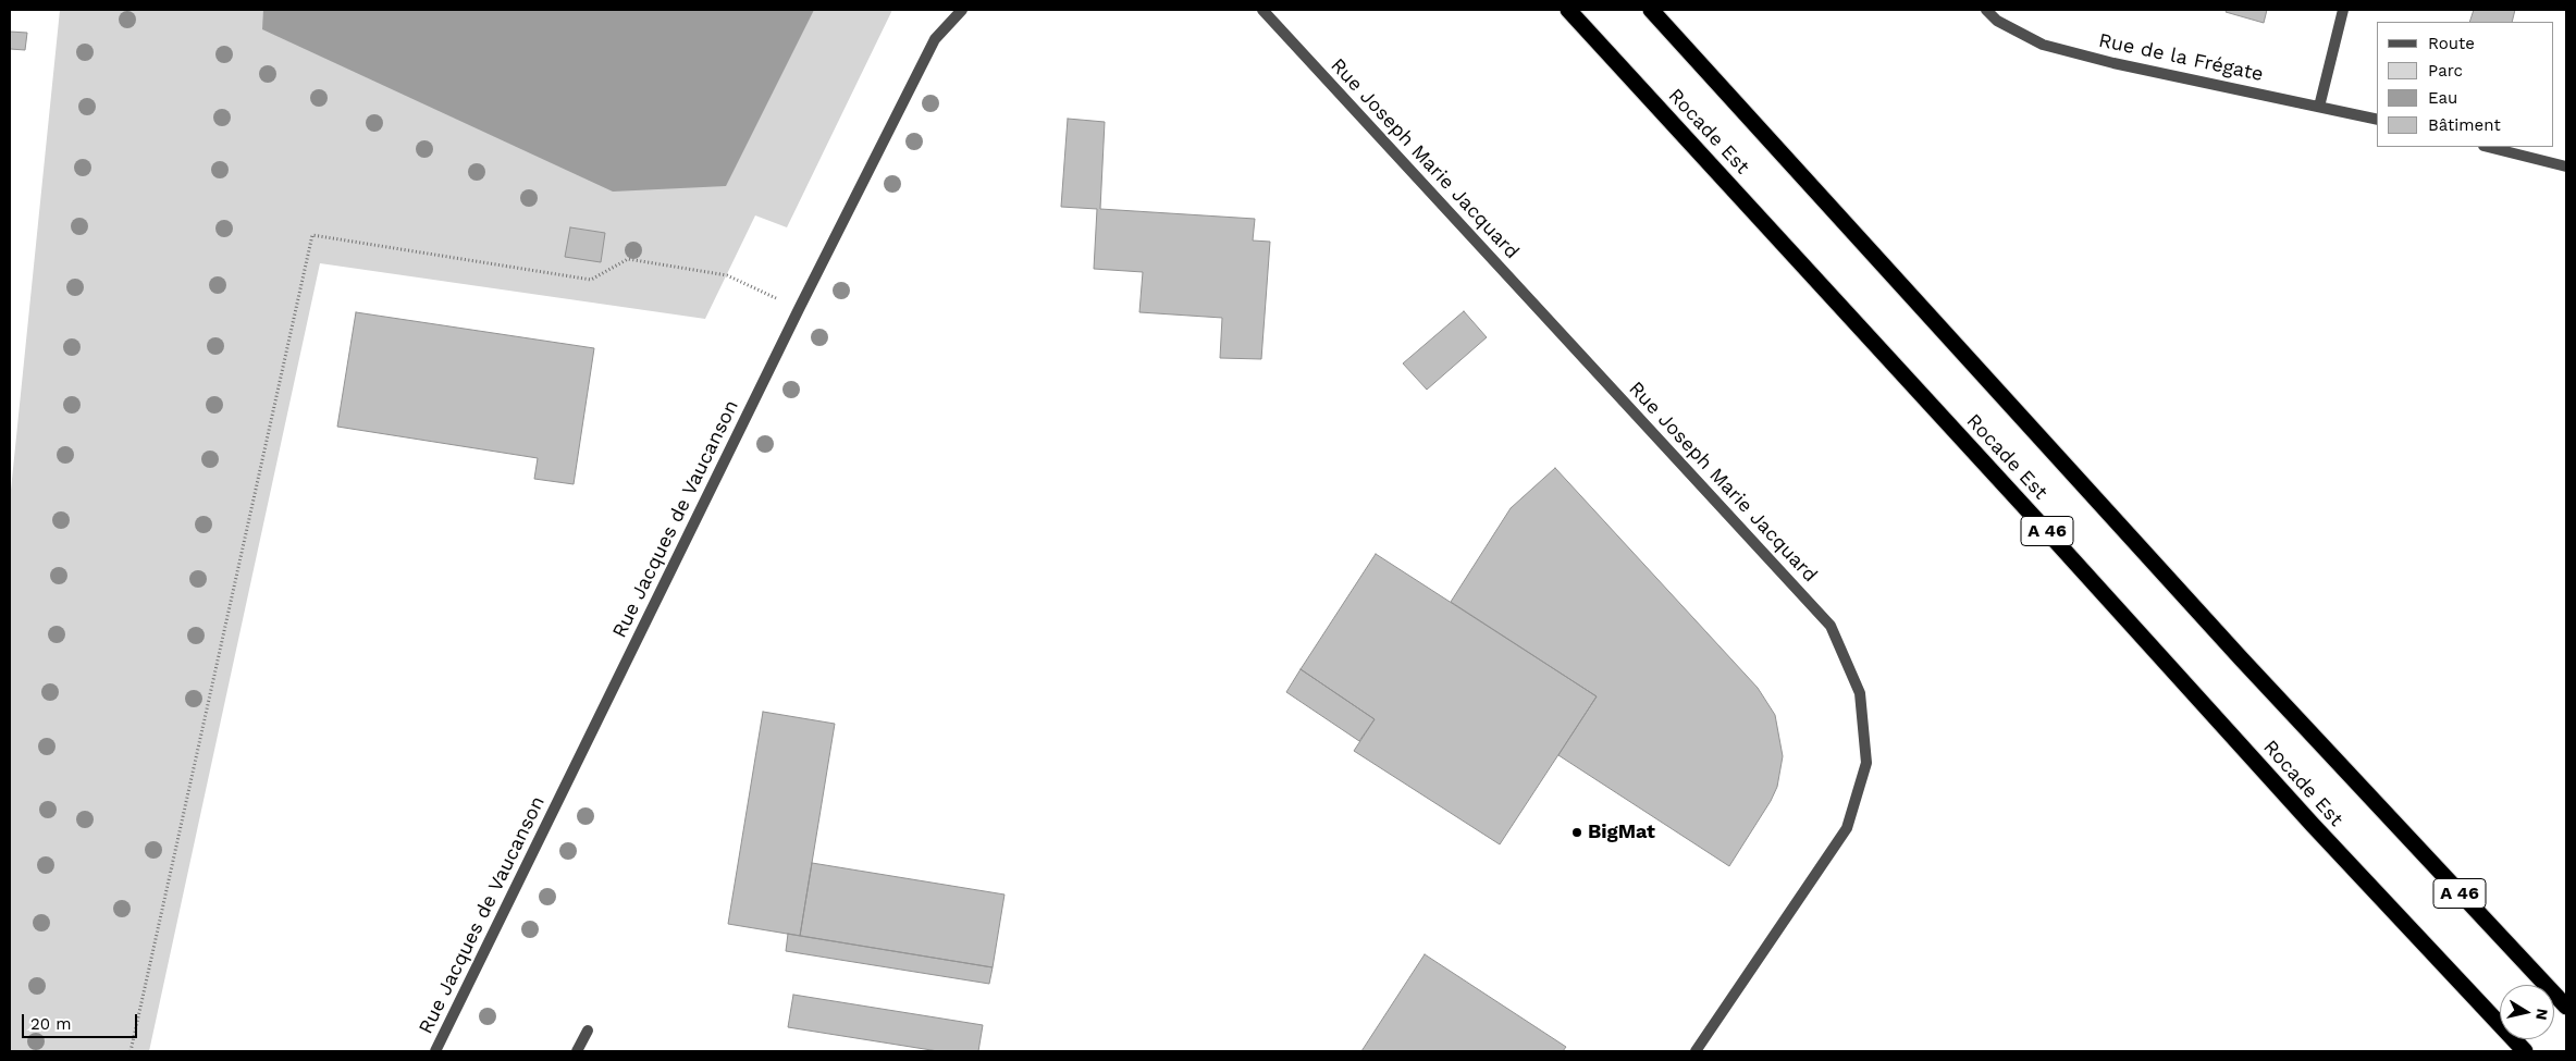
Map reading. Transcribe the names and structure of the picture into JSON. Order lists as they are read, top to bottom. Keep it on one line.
{"streets":{"highway":["Rocade Est","A 46"],"street":["Rue de la Frégate","Rue Joseph Marie Jacquard","Rue Jacques de Vaucanson"]},"places":["BigMat"],"legend":["Route","Parc","Eau","Bâtiment"],"scale_bar":"20 m","north":"right"}
